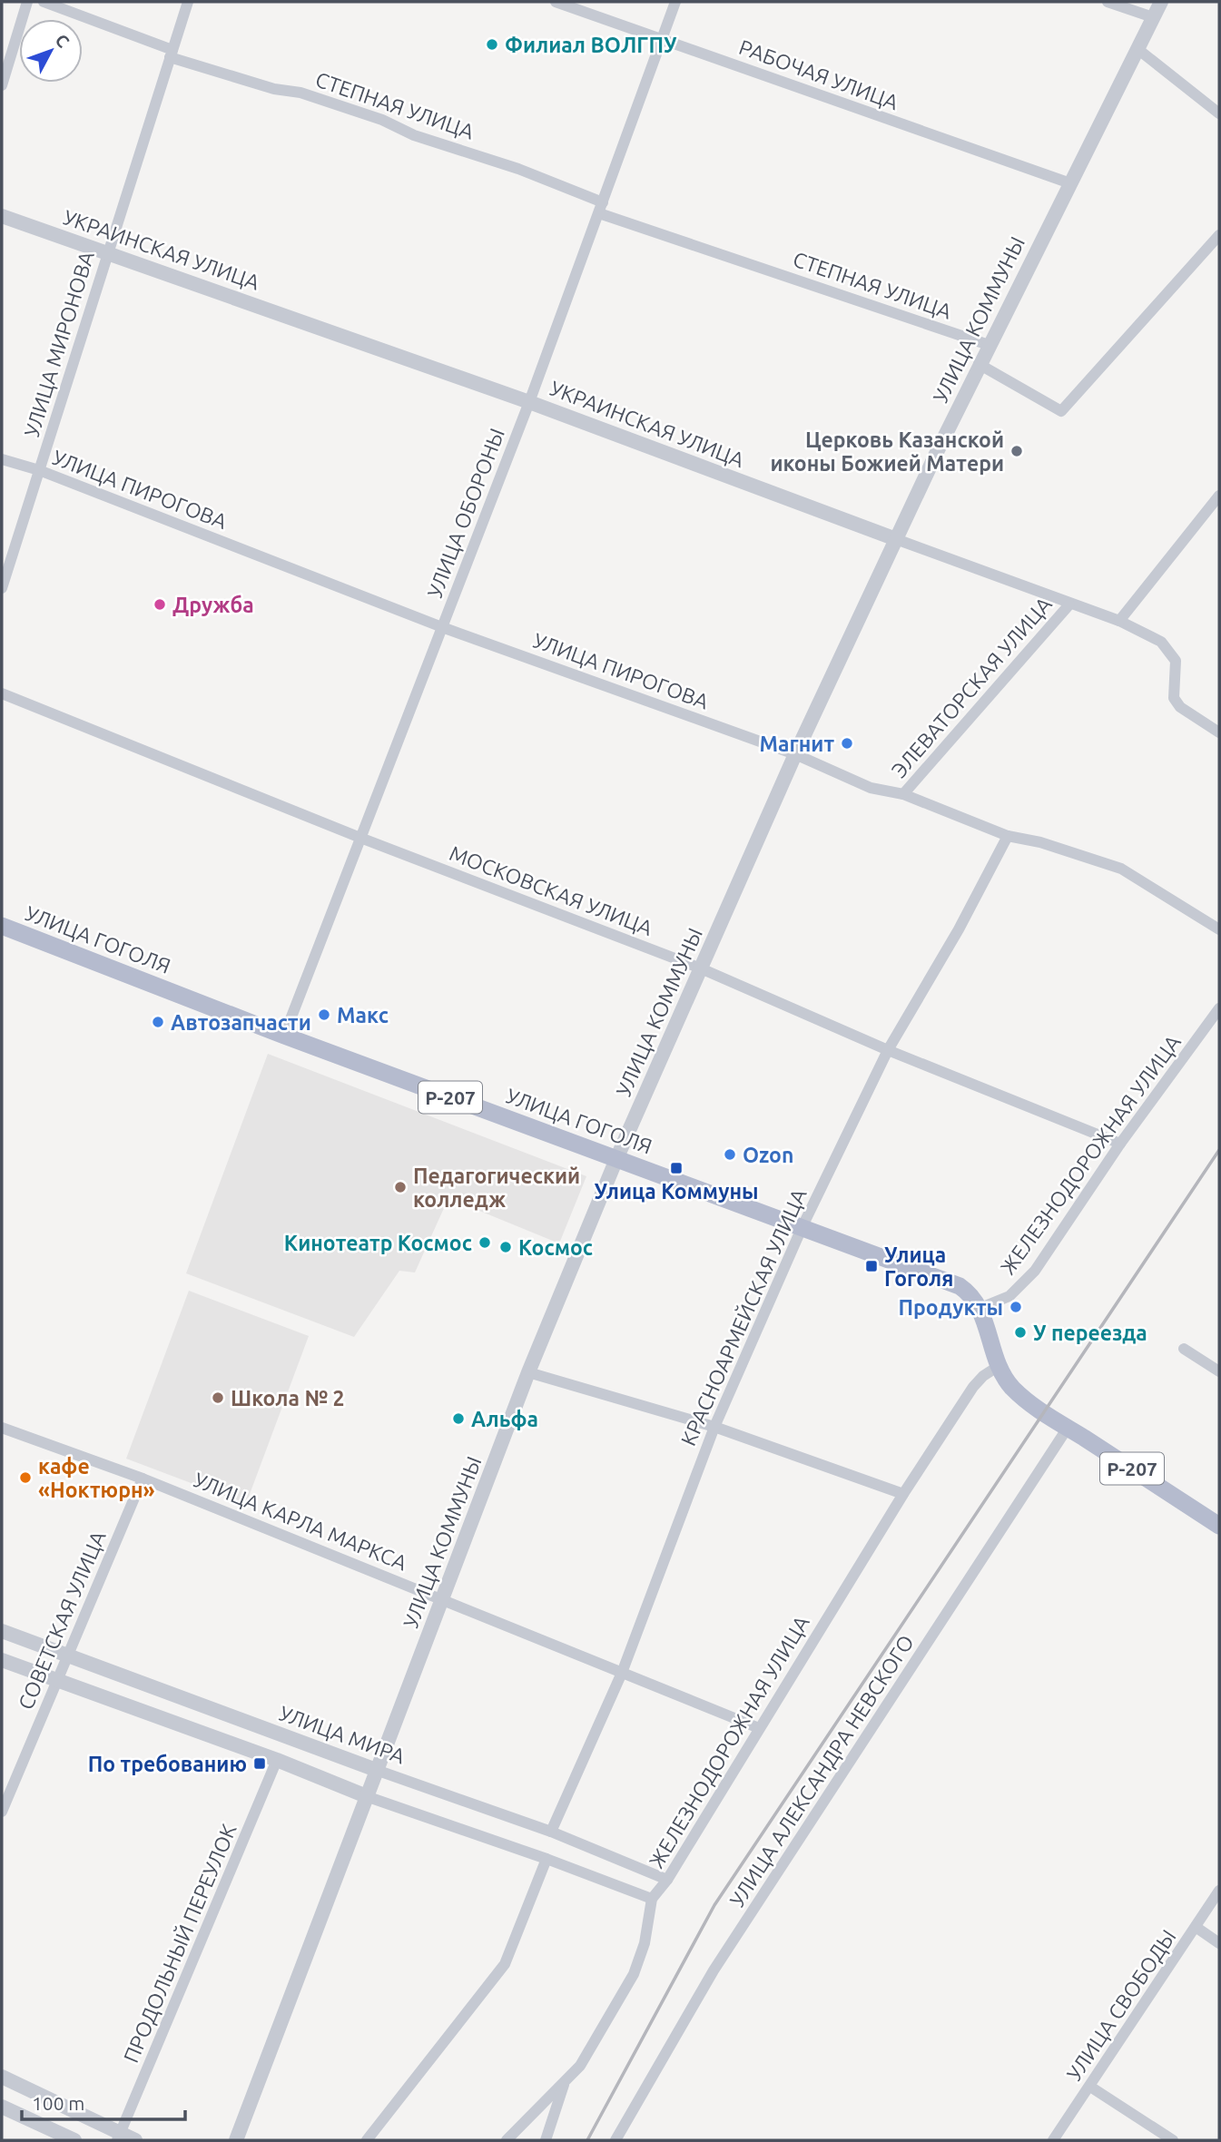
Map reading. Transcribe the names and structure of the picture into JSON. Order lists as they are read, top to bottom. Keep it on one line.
{"streets":{"main road":["УЛИЦА ГОГОЛЯ","Р-207"],"street":["РАБОЧАЯ УЛИЦА","СТЕПНАЯ УЛИЦА","УКРАИНСКАЯ УЛИЦА","УЛИЦА КОММУНЫ","УЛИЦА МИРОНОВА","УЛИЦА ПИРОГОВА","УЛИЦА ОБОРОНЫ","ЭЛЕВАТОРСКАЯ УЛИЦА","МОСКОВСКАЯ УЛИЦА","ЖЕЛЕЗНОДОРОЖНАЯ УЛИЦА","КРАСНОАРМЕЙСКАЯ УЛИЦА","УЛИЦА КАРЛА МАРКСА","СОВЕТСКАЯ УЛИЦА","УЛИЦА МИРА","УЛИЦА АЛЕКСАНДРА НЕВСКОГО","ПРОДОЛЬНЫЙ ПЕРЕУЛОК","УЛИЦА СВОБОДЫ"]},"crossings":[["РАБОЧАЯ УЛИЦА","УЛИЦА КОММУНЫ"],["РАБОЧАЯ УЛИЦА","УЛИЦА ОБОРОНЫ"],["СТЕПНАЯ УЛИЦА","УЛИЦА КОММУНЫ"],["СТЕПНАЯ УЛИЦА","УЛИЦА МИРОНОВА"],["СТЕПНАЯ УЛИЦА","УЛИЦА ОБОРОНЫ"],["УКРАИНСКАЯ УЛИЦА","УЛИЦА КОММУНЫ"],["УКРАИНСКАЯ УЛИЦА","УЛИЦА МИРОНОВА"],["УКРАИНСКАЯ УЛИЦА","УЛИЦА ОБОРОНЫ"],["УКРАИНСКАЯ УЛИЦА","ЭЛЕВАТОРСКАЯ УЛИЦА"],["УЛИЦА КОММУНЫ","УЛИЦА ПИРОГОВА"],["УЛИЦА КОММУНЫ","МОСКОВСКАЯ УЛИЦА"],["УЛИЦА КОММУНЫ","УЛИЦА ГОГОЛЯ"],["УЛИЦА КОММУНЫ","УЛИЦА КАРЛА МАРКСА"],["УЛИЦА КОММУНЫ","УЛИЦА МИРА"],["УЛИЦА МИРОНОВА","УЛИЦА ПИРОГОВА"],["УЛИЦА ПИРОГОВА","УЛИЦА ОБОРОНЫ"],["УЛИЦА ПИРОГОВА","ЭЛЕВАТОРСКАЯ УЛИЦА"],["УЛИЦА ПИРОГОВА","КРАСНОАРМЕЙСКАЯ УЛИЦА"],["УЛИЦА ОБОРОНЫ","МОСКОВСКАЯ УЛИЦА"],["УЛИЦА ОБОРОНЫ","УЛИЦА ГОГОЛЯ"],["МОСКОВСКАЯ УЛИЦА","ЖЕЛЕЗНОДОРОЖНАЯ УЛИЦА"],["МОСКОВСКАЯ УЛИЦА","КРАСНОАРМЕЙСКАЯ УЛИЦА"],["УЛИЦА ГОГОЛЯ","Р-207"],["УЛИЦА ГОГОЛЯ","ЖЕЛЕЗНОДОРОЖНАЯ УЛИЦА"],["УЛИЦА ГОГОЛЯ","КРАСНОАРМЕЙСКАЯ УЛИЦА"],["УЛИЦА ГОГОЛЯ","УЛИЦА АЛЕКСАНДРА НЕВСКОГО"],["Р-207","УЛИЦА АЛЕКСАНДРА НЕВСКОГО"],["ЖЕЛЕЗНОДОРОЖНАЯ УЛИЦА","УЛИЦА КАРЛА МАРКСА"],["ЖЕЛЕЗНОДОРОЖНАЯ УЛИЦА","УЛИЦА МИРА"],["КРАСНОАРМЕЙСКАЯ УЛИЦА","УЛИЦА КАРЛА МАРКСА"],["КРАСНОАРМЕЙСКАЯ УЛИЦА","УЛИЦА МИРА"],["УЛИЦА КАРЛА МАРКСА","СОВЕТСКАЯ УЛИЦА"],["СОВЕТСКАЯ УЛИЦА","УЛИЦА МИРА"]],"places":{"other":["Филиал ВОЛГПУ","Церковь Казанской иконы Божией Матери","Дружба","Магнит","Макс","Автозапчасти","Ozon","Педагогический колледж","Кинотеатр Космос","Космос","Продукты","У переезда","Школа № 2","Альфа","кафе «Ноктюрн»"],"transit":["Улица Коммуны","Улица Гоголя","По требованию"]},"scale_bar":"100 m","north":"top right"}
